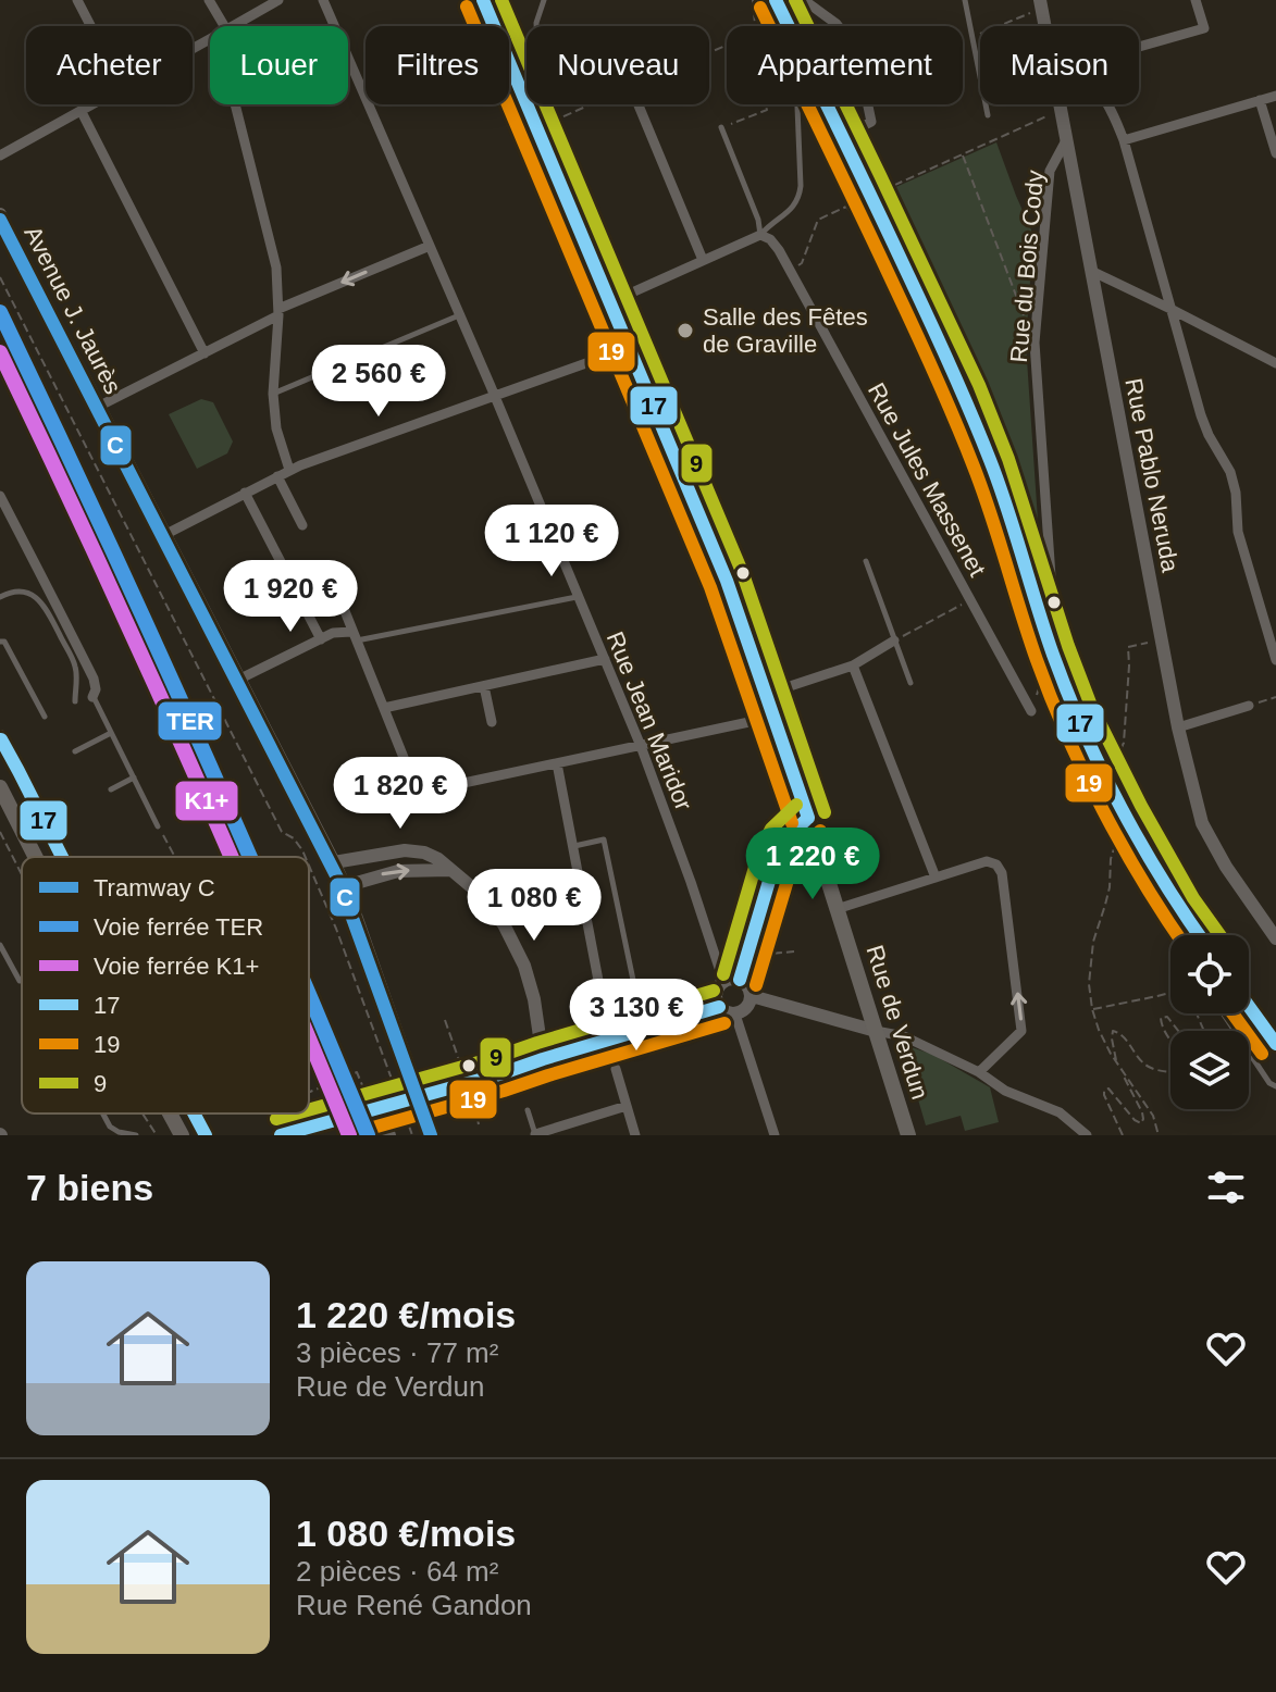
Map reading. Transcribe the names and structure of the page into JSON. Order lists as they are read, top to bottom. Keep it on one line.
{"streets":{"main road":["Rue de Verdun"],"street":["Rue du Bois Cody","Avenue J. Jaurès","Rue Pablo Neruda","Rue Jules Massenet","Rue Jean Maridor"]},"crossings":[["Rue du Bois Cody","Rue Pablo Neruda"]],"places":["Salle des Fêtes de Graville"],"lines":["transit line 17","transit line 9","transit line 19","tram line C","rail line TER","rail line K1+"],"legend":["Tramway C","Voie ferrée TER","Voie ferrée K1+","17","19","9"],"page":{"chip":["Acheter","Louer","Filtres","Nouveau","Appartement","Maison"],"price":["2 560 €","1 120 €","1 920 €","1 820 €","1 220 €","1 080 €","3 130 €"],"heading":"7 biens","list":[{"name":"1 220 €/mois","note":"3 pièces · 77 m² · Rue de Verdun"},{"name":"1 080 €/mois","note":"2 pièces · 64 m² · Rue René Gandon"}]}}
